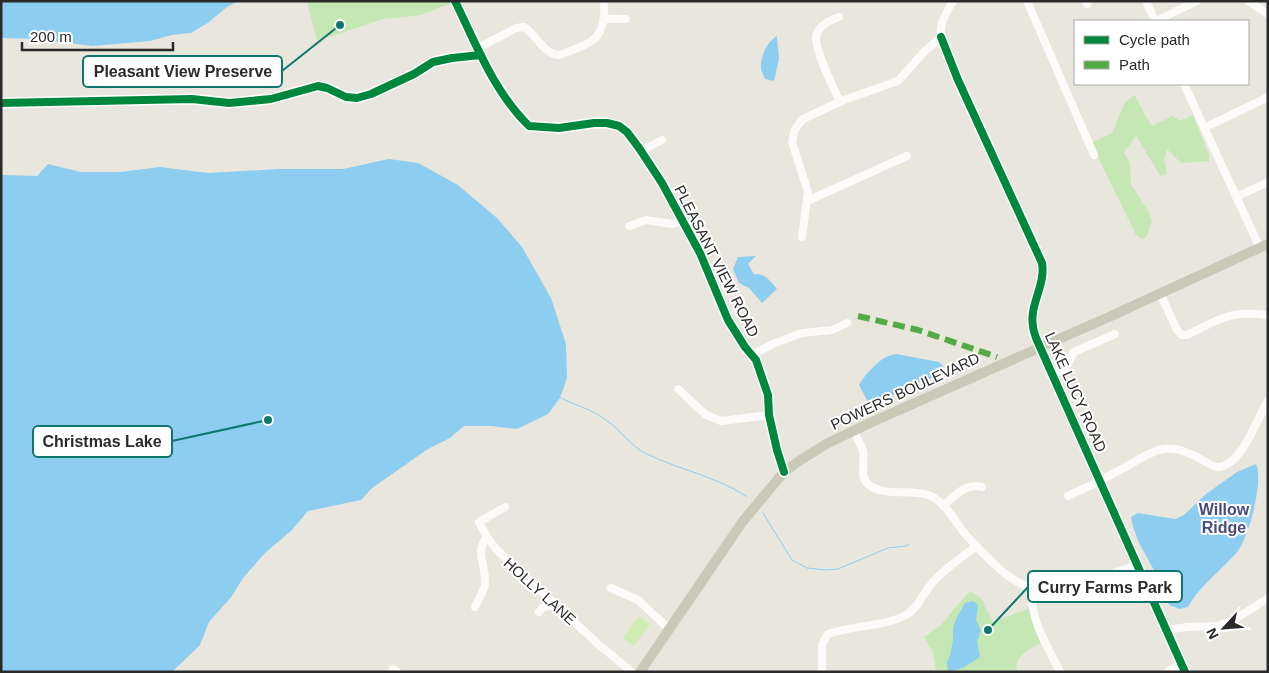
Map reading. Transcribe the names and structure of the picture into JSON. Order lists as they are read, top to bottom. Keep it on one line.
{"streets":{"main road":["POWERS BOULEVARD"],"street":["PLEASANT VIEW ROAD","LAKE LUCY ROAD","HOLLY LANE"]},"crossings":[["PLEASANT VIEW ROAD","POWERS BOULEVARD"],["POWERS BOULEVARD","LAKE LUCY ROAD"]],"districts":["Willow Ridge"],"places":["Pleasant View Preserve","Christmas Lake","Curry Farms Park"],"legend":["Cycle path","Path"],"scale_bar":"200 m","north":"bottom left"}
